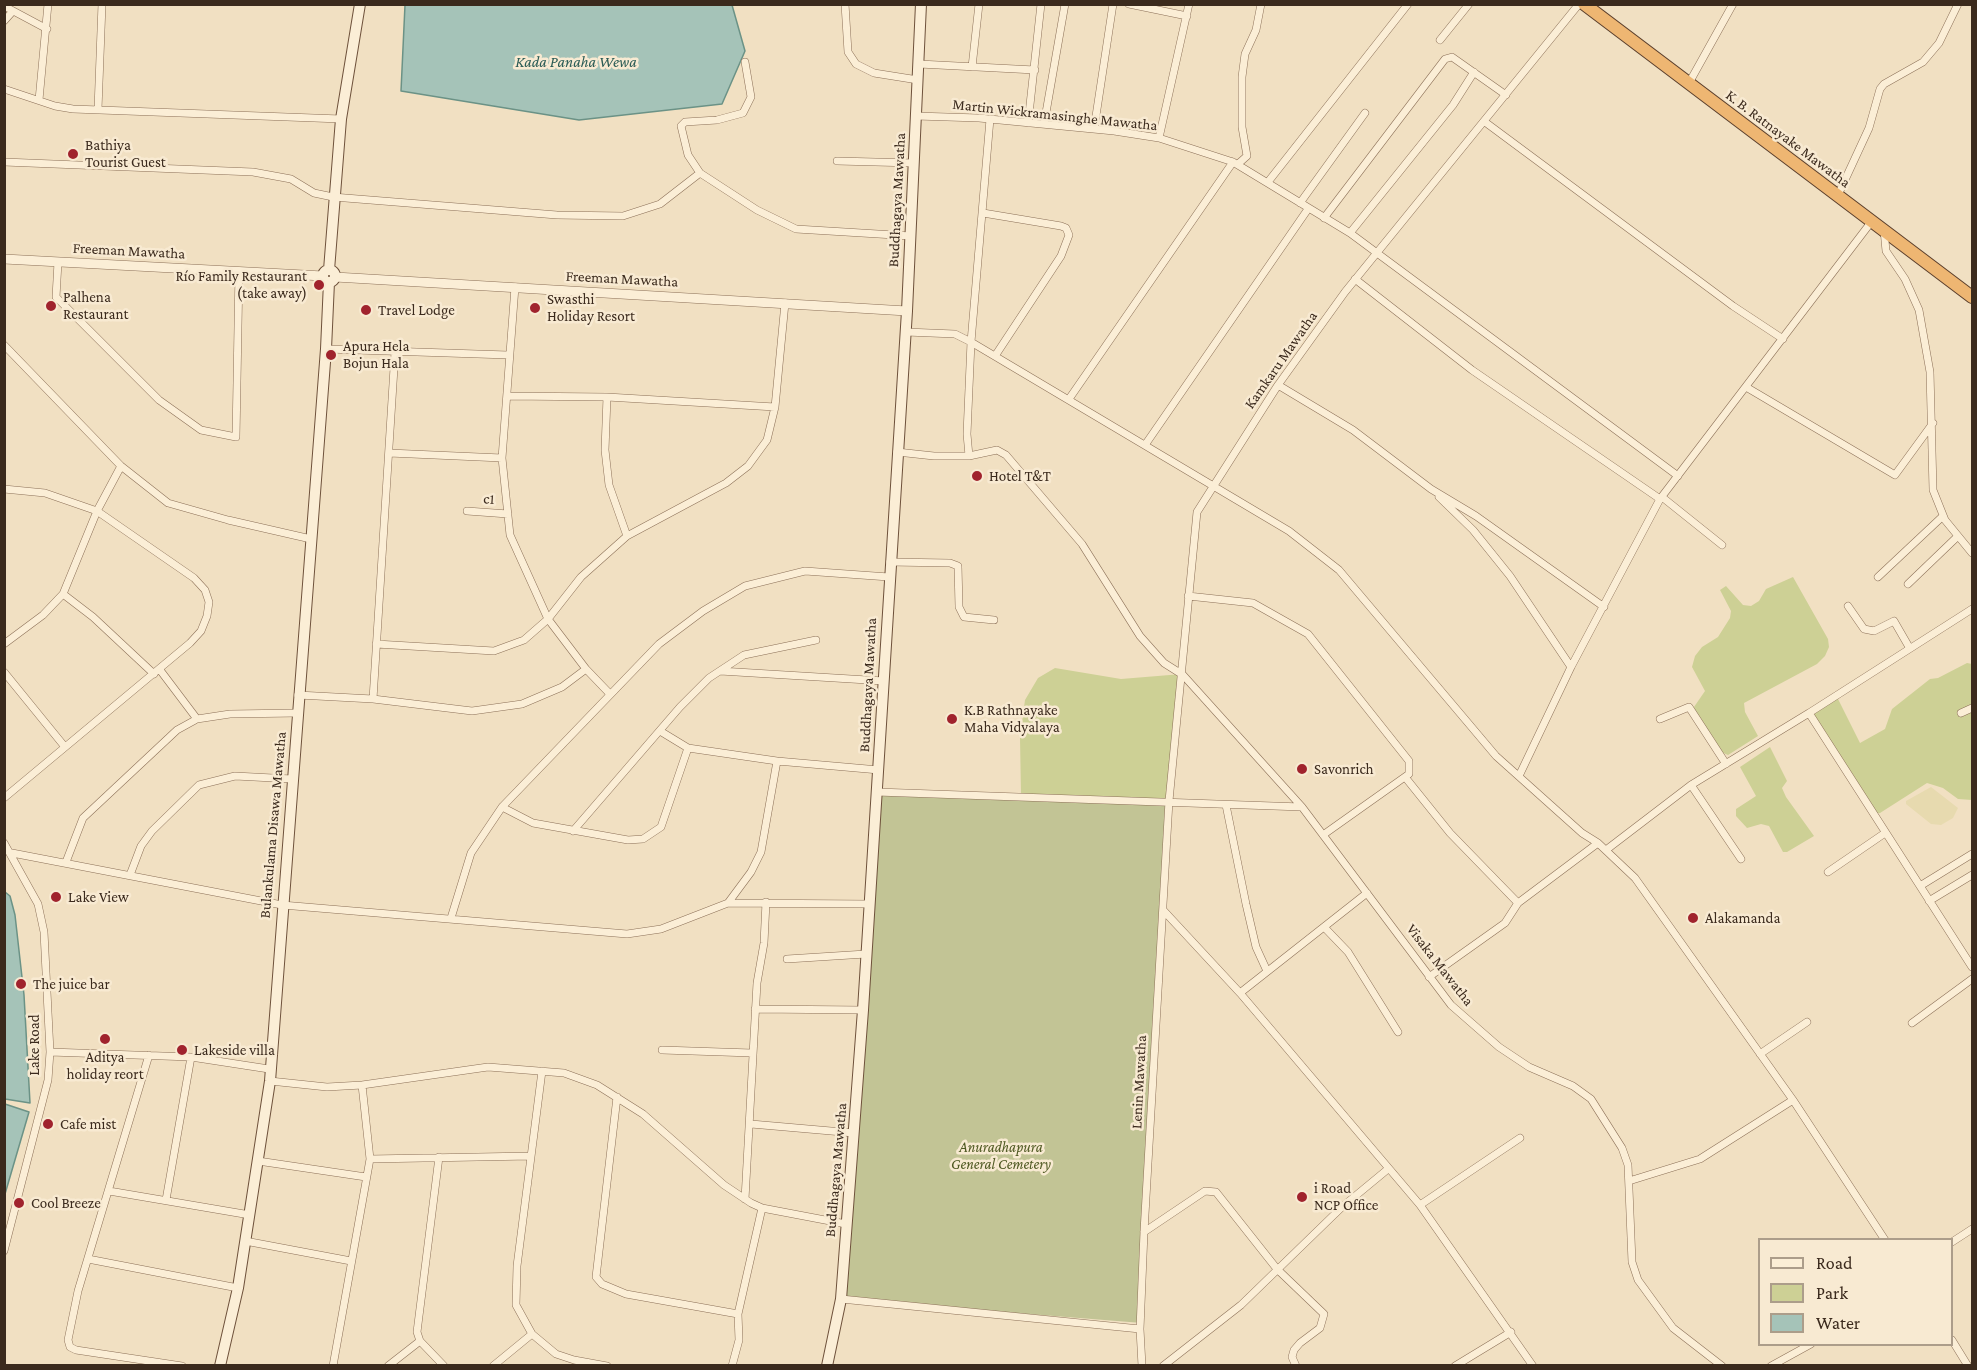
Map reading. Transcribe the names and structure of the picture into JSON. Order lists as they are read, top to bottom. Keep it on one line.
{"streets":{"highway":["K. B. Ratnayake Mawatha"],"main road":["Buddhagaya Mawatha","Bulankulama Disawa Mawatha"],"street":["Martin Wickramasinghe Mawatha","Freeman Mawatha","Kamkaru Mawatha","c1","Visaka Mawatha","Lake Road","Lenin Mawatha"]},"crossings":[["Martin Wickramasinghe Mawatha","Buddhagaya Mawatha"],["Martin Wickramasinghe Mawatha","Kamkaru Mawatha"],["Buddhagaya Mawatha","Freeman Mawatha"],["Buddhagaya Mawatha","Visaka Mawatha"],["Freeman Mawatha","Bulankulama Disawa Mawatha"],["Kamkaru Mawatha","Visaka Mawatha"],["Kamkaru Mawatha","Lenin Mawatha"]],"water":["Kada Panaha Wewa"],"parks":["Anuradhapura General Cemetery"],"places":["Bathiya Tourist Guest","Río Family Restaurant (take away)","Palhena Restaurant","Swasthi Holiday Resort","Travel Lodge","Apura Hela Bojun Hala","Hotel T&T","K.B Rathnayake Maha Vidyalaya","Savonrich","Lake View","Alakamanda","The juice bar","Aditya holiday reort","Lakeside villa","Cafe mist","i Road NCP Office","Cool Breeze"],"legend":["Road","Park","Water"]}
